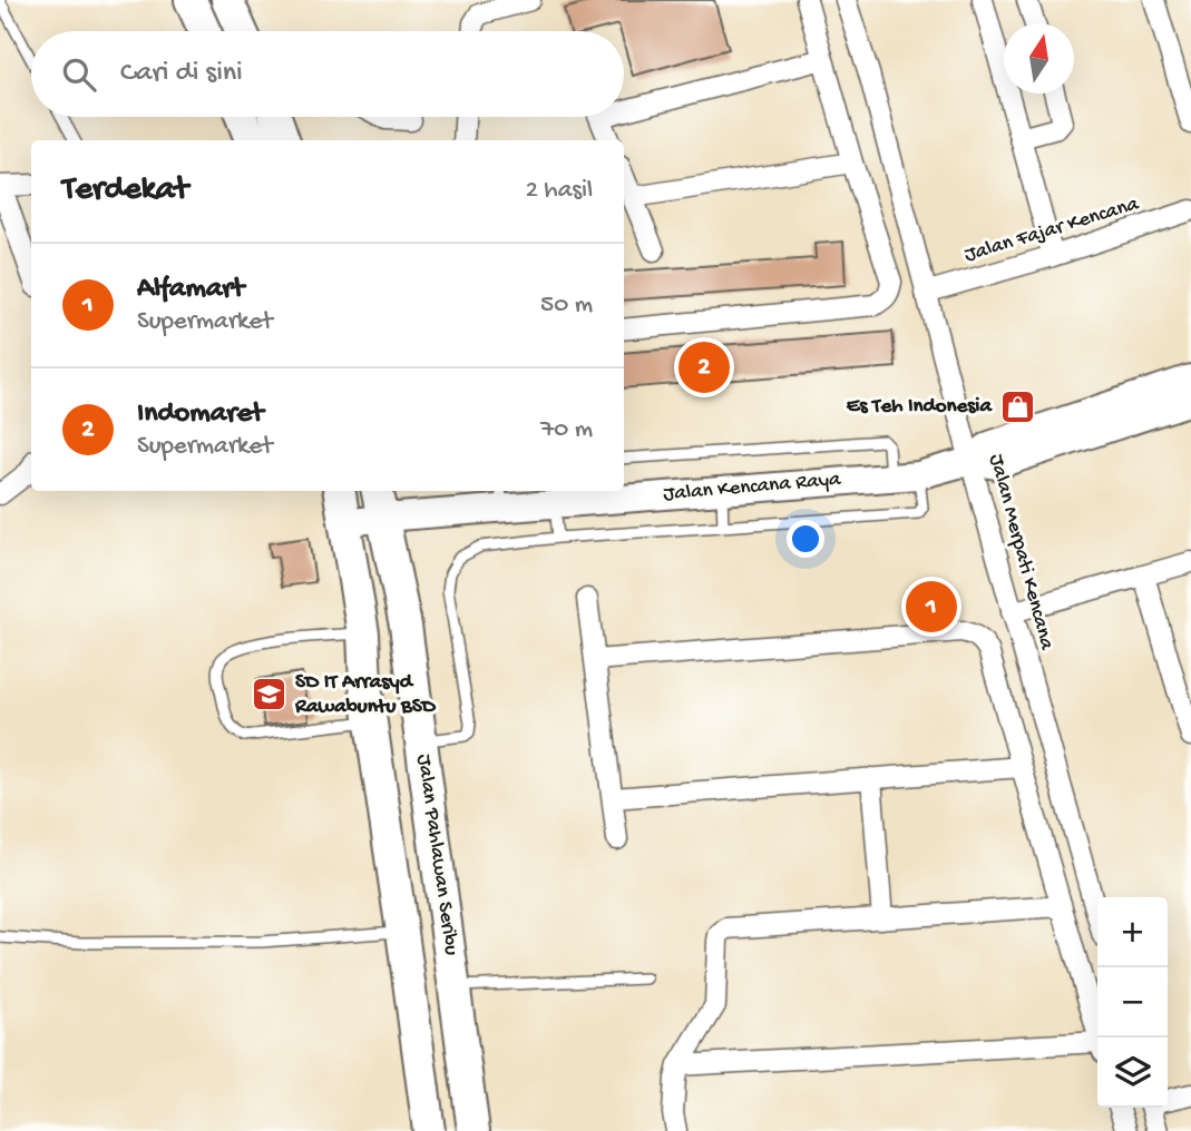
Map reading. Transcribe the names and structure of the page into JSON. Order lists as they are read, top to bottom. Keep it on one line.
{"streets":{"main road":["Jalan Pahlawan Seribu"],"street":["Jalan Fajar Kencana","Jalan Kencana Raya","Jalan Merpati Kencana"]},"crossings":[["Jalan Fajar Kencana","Jalan Merpati Kencana"],["Jalan Kencana Raya","Jalan Merpati Kencana"],["Jalan Kencana Raya","Jalan Pahlawan Seribu"]],"places":{"shop":["Es Teh Indonesia"],"school or university":["SD IT Arrasyd Rawabuntu BSD"]},"north":"top","page":{"search":"Cari di sini","heading":["Terdekat","2 hasil"],"list":[{"mark":"1","name":"Alfamart","note":"Supermarket","value":"50 m"},{"mark":"2","name":"Indomaret","note":"Supermarket","value":"70 m"}],"pins":["2","1"],"map_buttons":["+","−"]}}
